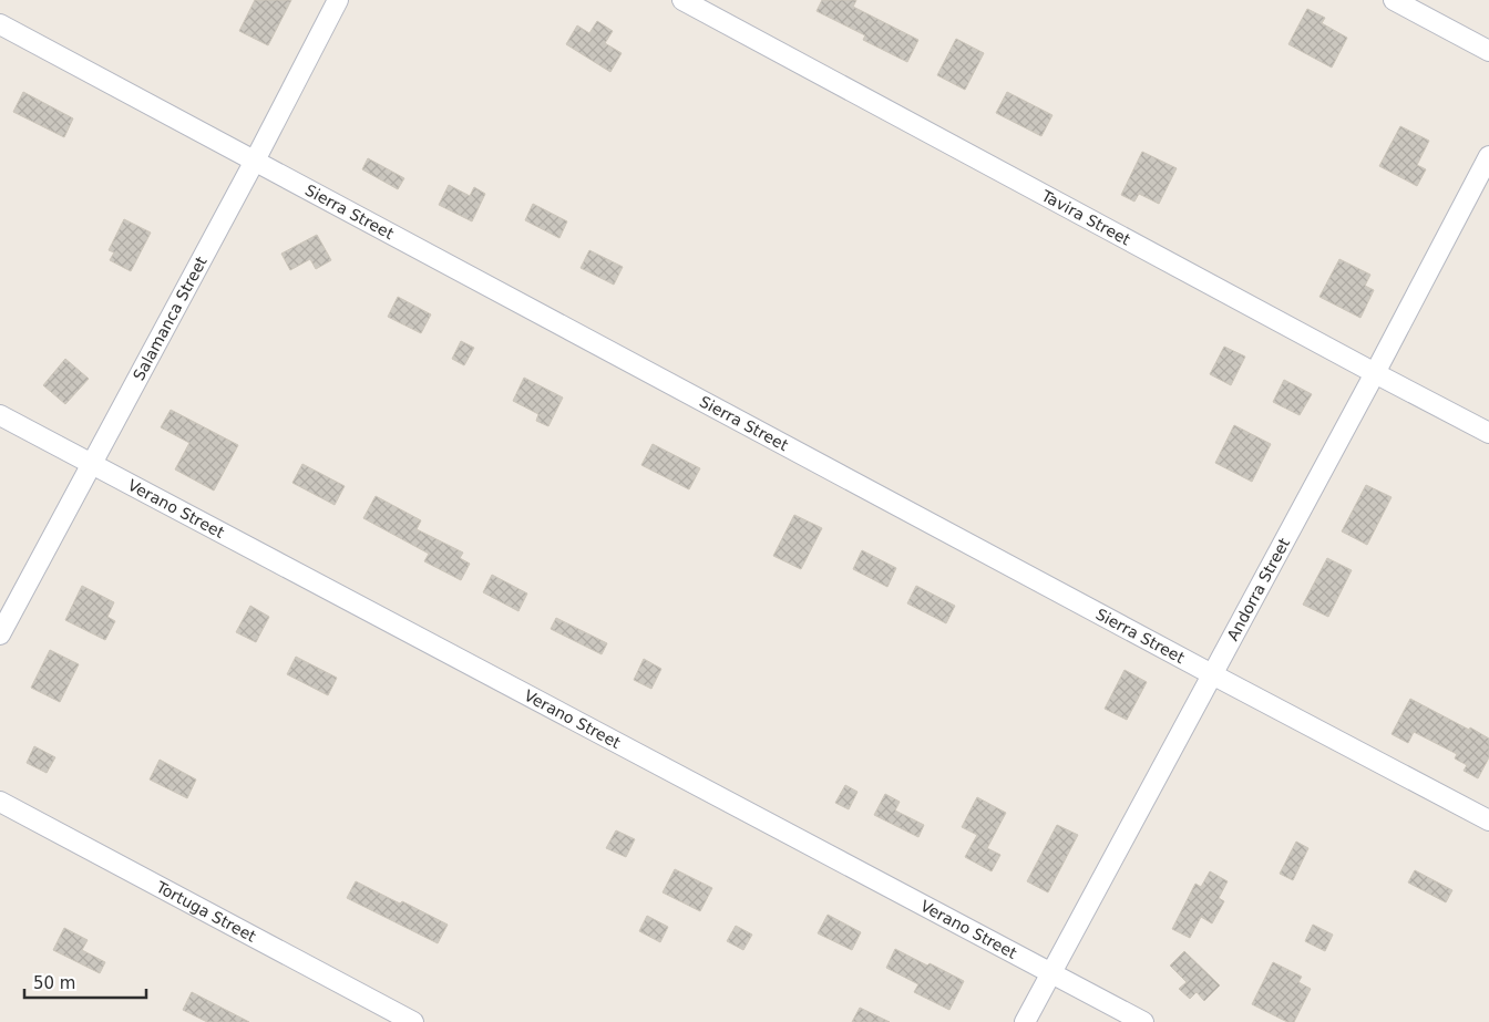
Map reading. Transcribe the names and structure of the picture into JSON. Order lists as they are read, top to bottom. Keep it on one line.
{"streets":{"street":["Sierra Street","Tavira Street","Salamanca Street","Verano Street","Andorra Street","Tortuga Street"]},"crossings":[["Sierra Street","Salamanca Street"],["Sierra Street","Andorra Street"],["Tavira Street","Andorra Street"],["Salamanca Street","Verano Street"],["Verano Street","Andorra Street"]],"scale_bar":"50 m"}
